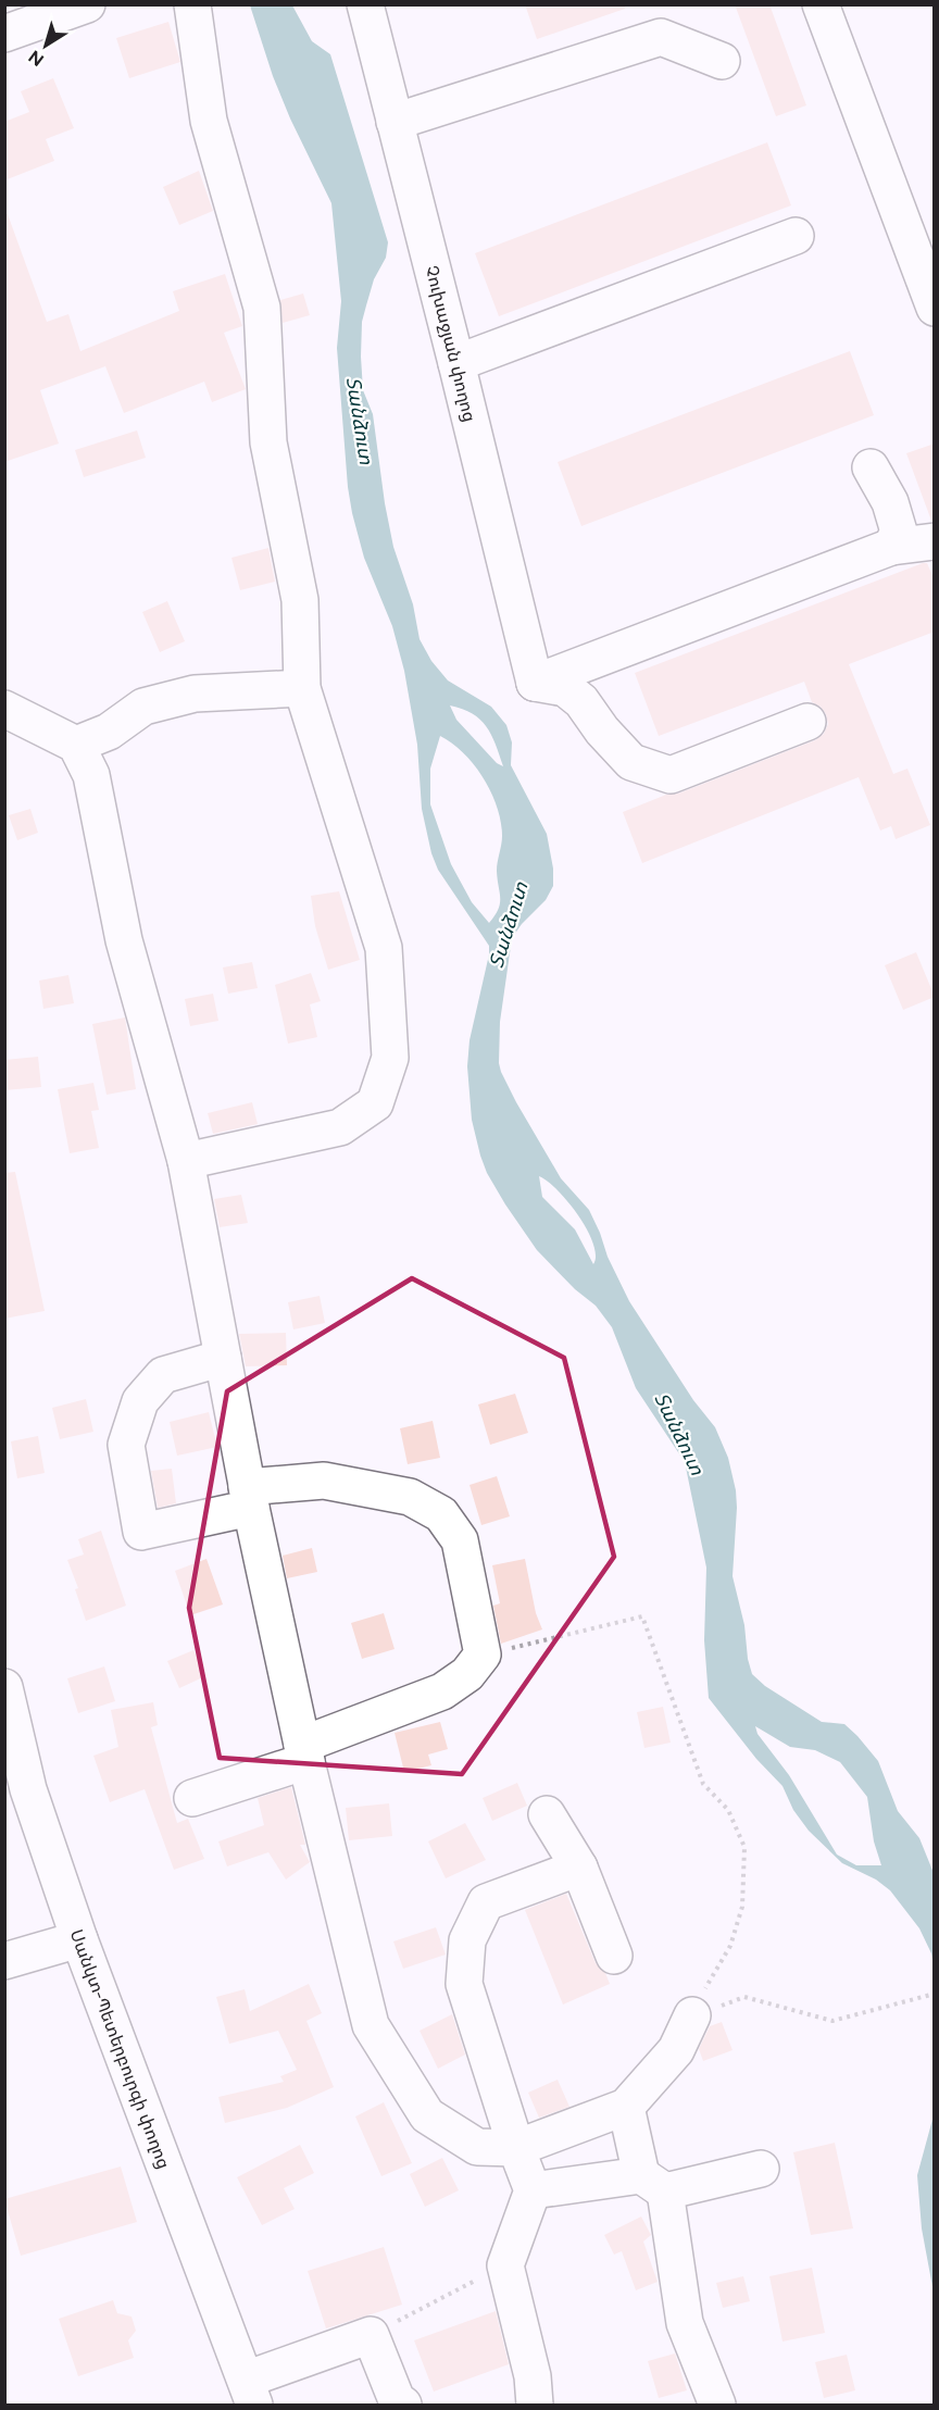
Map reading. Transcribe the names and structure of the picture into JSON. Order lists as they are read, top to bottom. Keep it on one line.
{"streets":{"main road":["Չուխաջյան փողոց","Սանկտ-Պետերբուրգի փողոց"]},"water":["Տանձուտ"],"north":"bottom left"}
